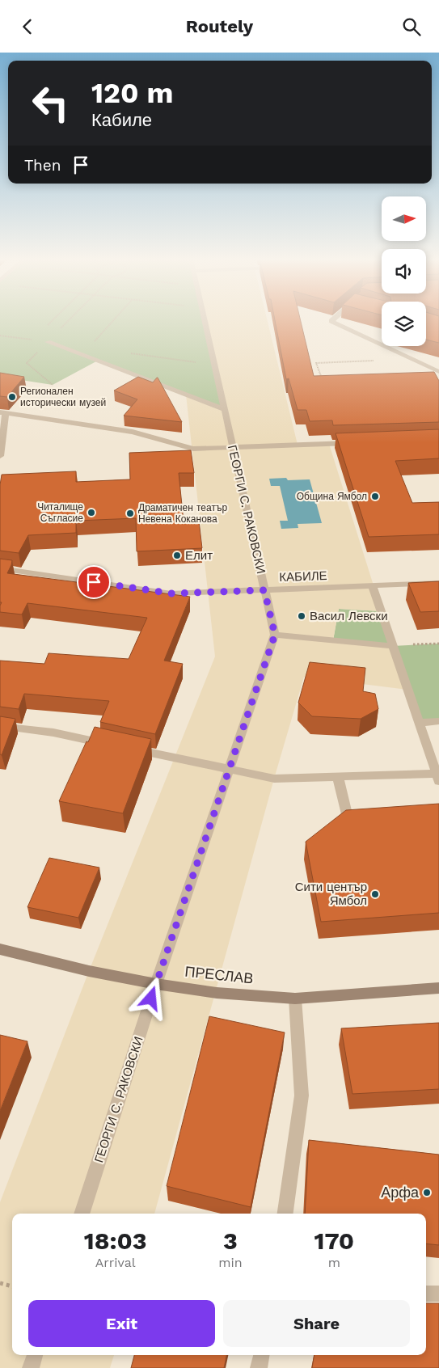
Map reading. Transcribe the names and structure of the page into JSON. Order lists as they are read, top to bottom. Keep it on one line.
{"streets":{"street":["ГЕОРГИ С. РАКОВСКИ","КАБИЛЕ","ПРЕСЛАВ"]},"crossings":[["ГЕОРГИ С. РАКОВСКИ","КАБИЛЕ"],["ГЕОРГИ С. РАКОВСКИ","ПРЕСЛАВ"]],"places":["Регионален исторически музей","Община Ямбол","Читалище Съгласие","Драматичен театър Невена Коканова","Елит","Васил Левски","Сити център Ямбол","Арфа"],"north":"right","page":{"header":"Routely","turn":["120 m","Кабиле"],"then":"Then","eta":["18:03","Arrival","3","min","170","m"],"buttons":["Exit","Share"]}}
